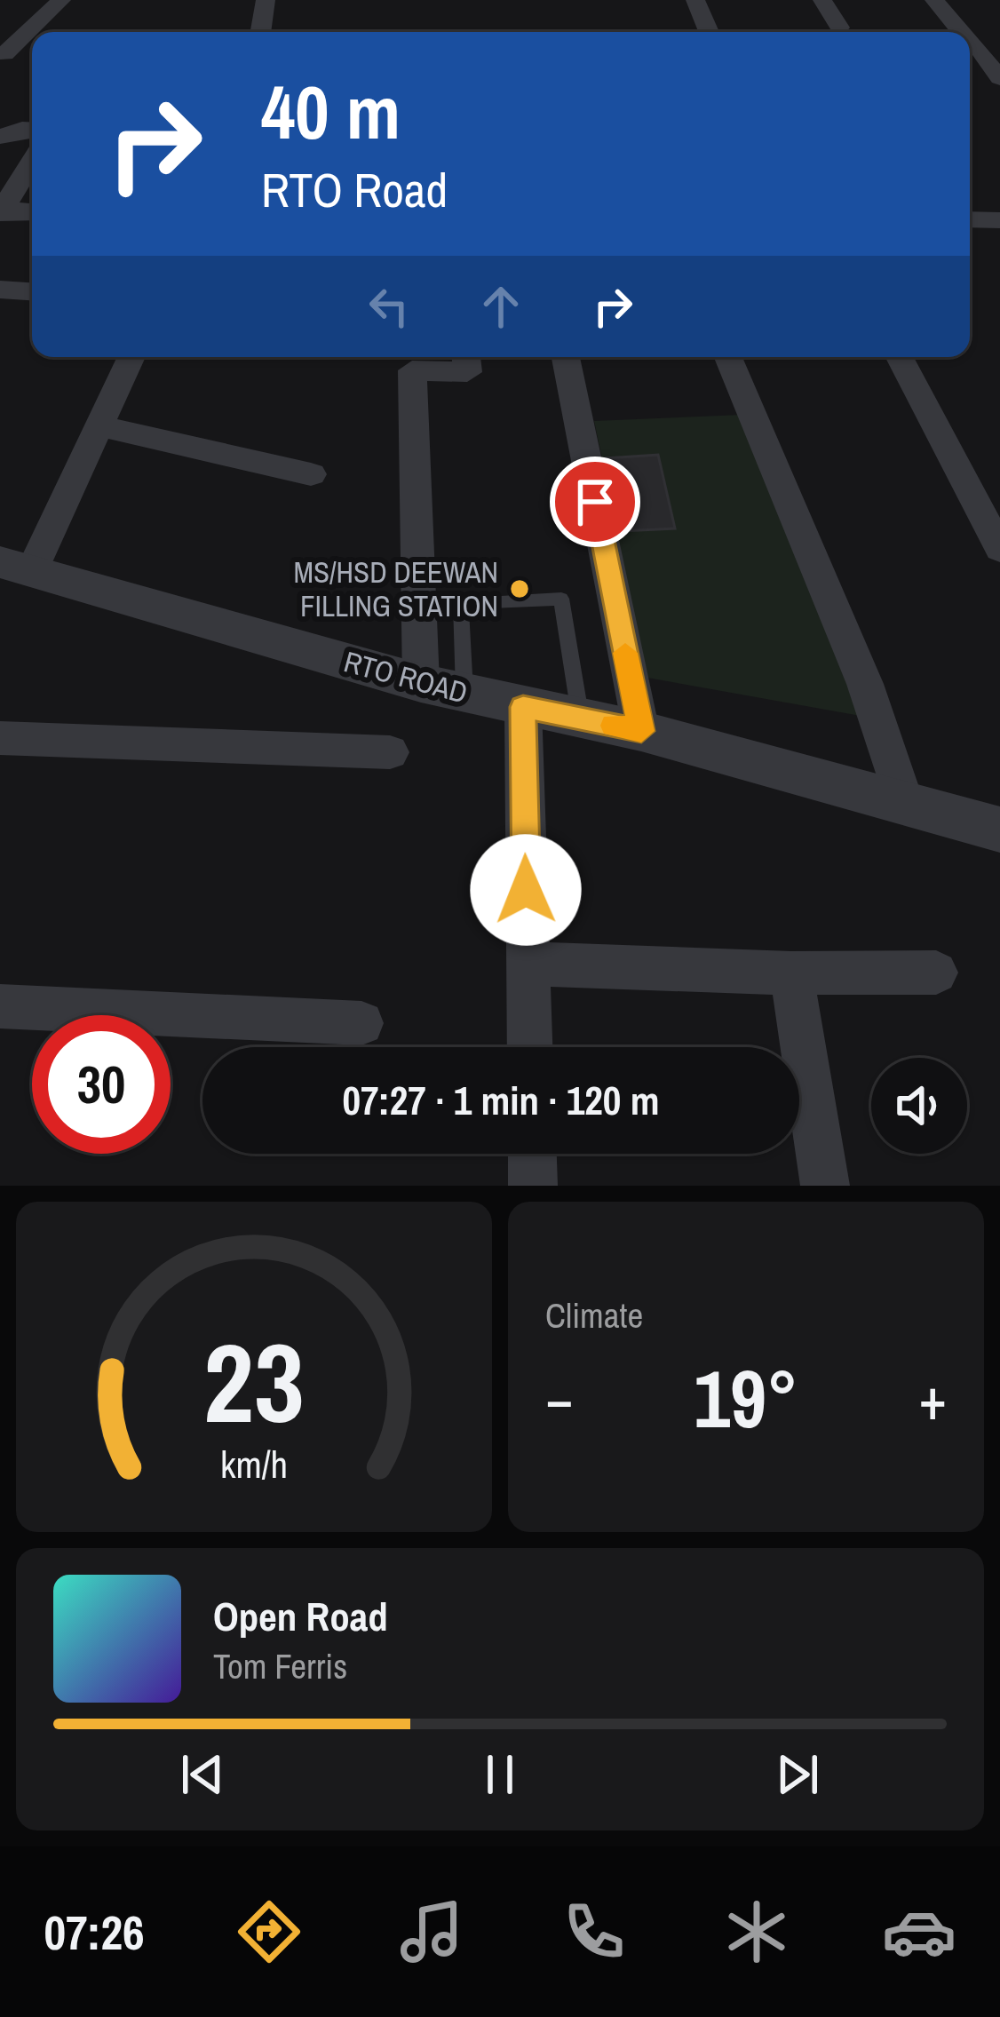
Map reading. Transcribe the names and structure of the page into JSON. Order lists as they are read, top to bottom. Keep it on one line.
{"streets":{"street":["RTO ROAD"]},"places":["MS/HSD DEEWAN FILLING STATION"],"page":{"turn":["40 m","RTO Road"],"limit":"30","trip":"07:27 · 1 min · 120 m","tile":"Climate","heat":["−","19°","+"],"song":["Open Road","Tom Ferris"],"tabs":"07:26","gauge":["23","km/h"]}}
